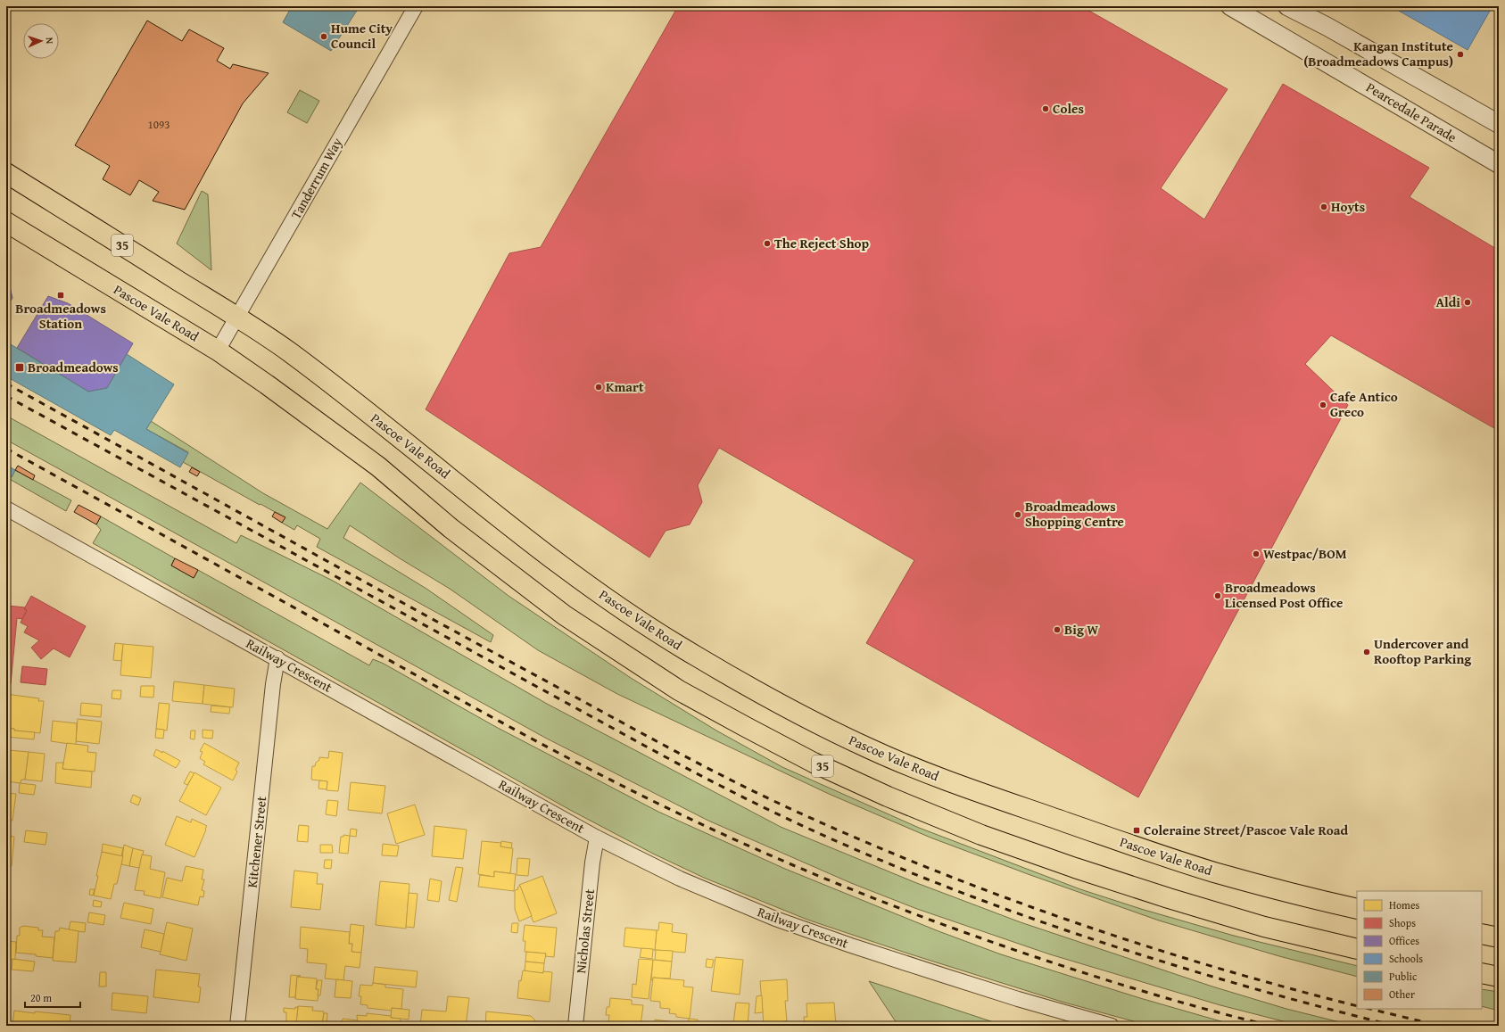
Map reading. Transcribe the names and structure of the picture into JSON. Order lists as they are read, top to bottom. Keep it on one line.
{"streets":{"main road":["35","Pascoe Vale Road"],"street":["Pearcedale Parade","Tanderrum Way","Railway Crescent","Kitchener Street","Nicholas Street"]},"crossings":[["Tanderrum Way","Pascoe Vale Road"],["Railway Crescent","Kitchener Street"],["Railway Crescent","Nicholas Street"]],"places":{"other":["Hume City Council","Kangan Institute (Broadmeadows Campus)","Coles","Hoyts","The Reject Shop","Aldi","Kmart","Cafe Antico Greco","Broadmeadows Shopping Centre","Westpac/BOM","Broadmeadows Licensed Post Office","Big W","Undercover and Rooftop Parking"],"transit":["Broadmeadows Station","Broadmeadows","Coleraine Street/Pascoe Vale Road"]},"house_numbers":["1093"],"legend":["Homes","Shops","Offices","Schools","Public","Other"],"scale_bar":"20 m","north":"right"}
